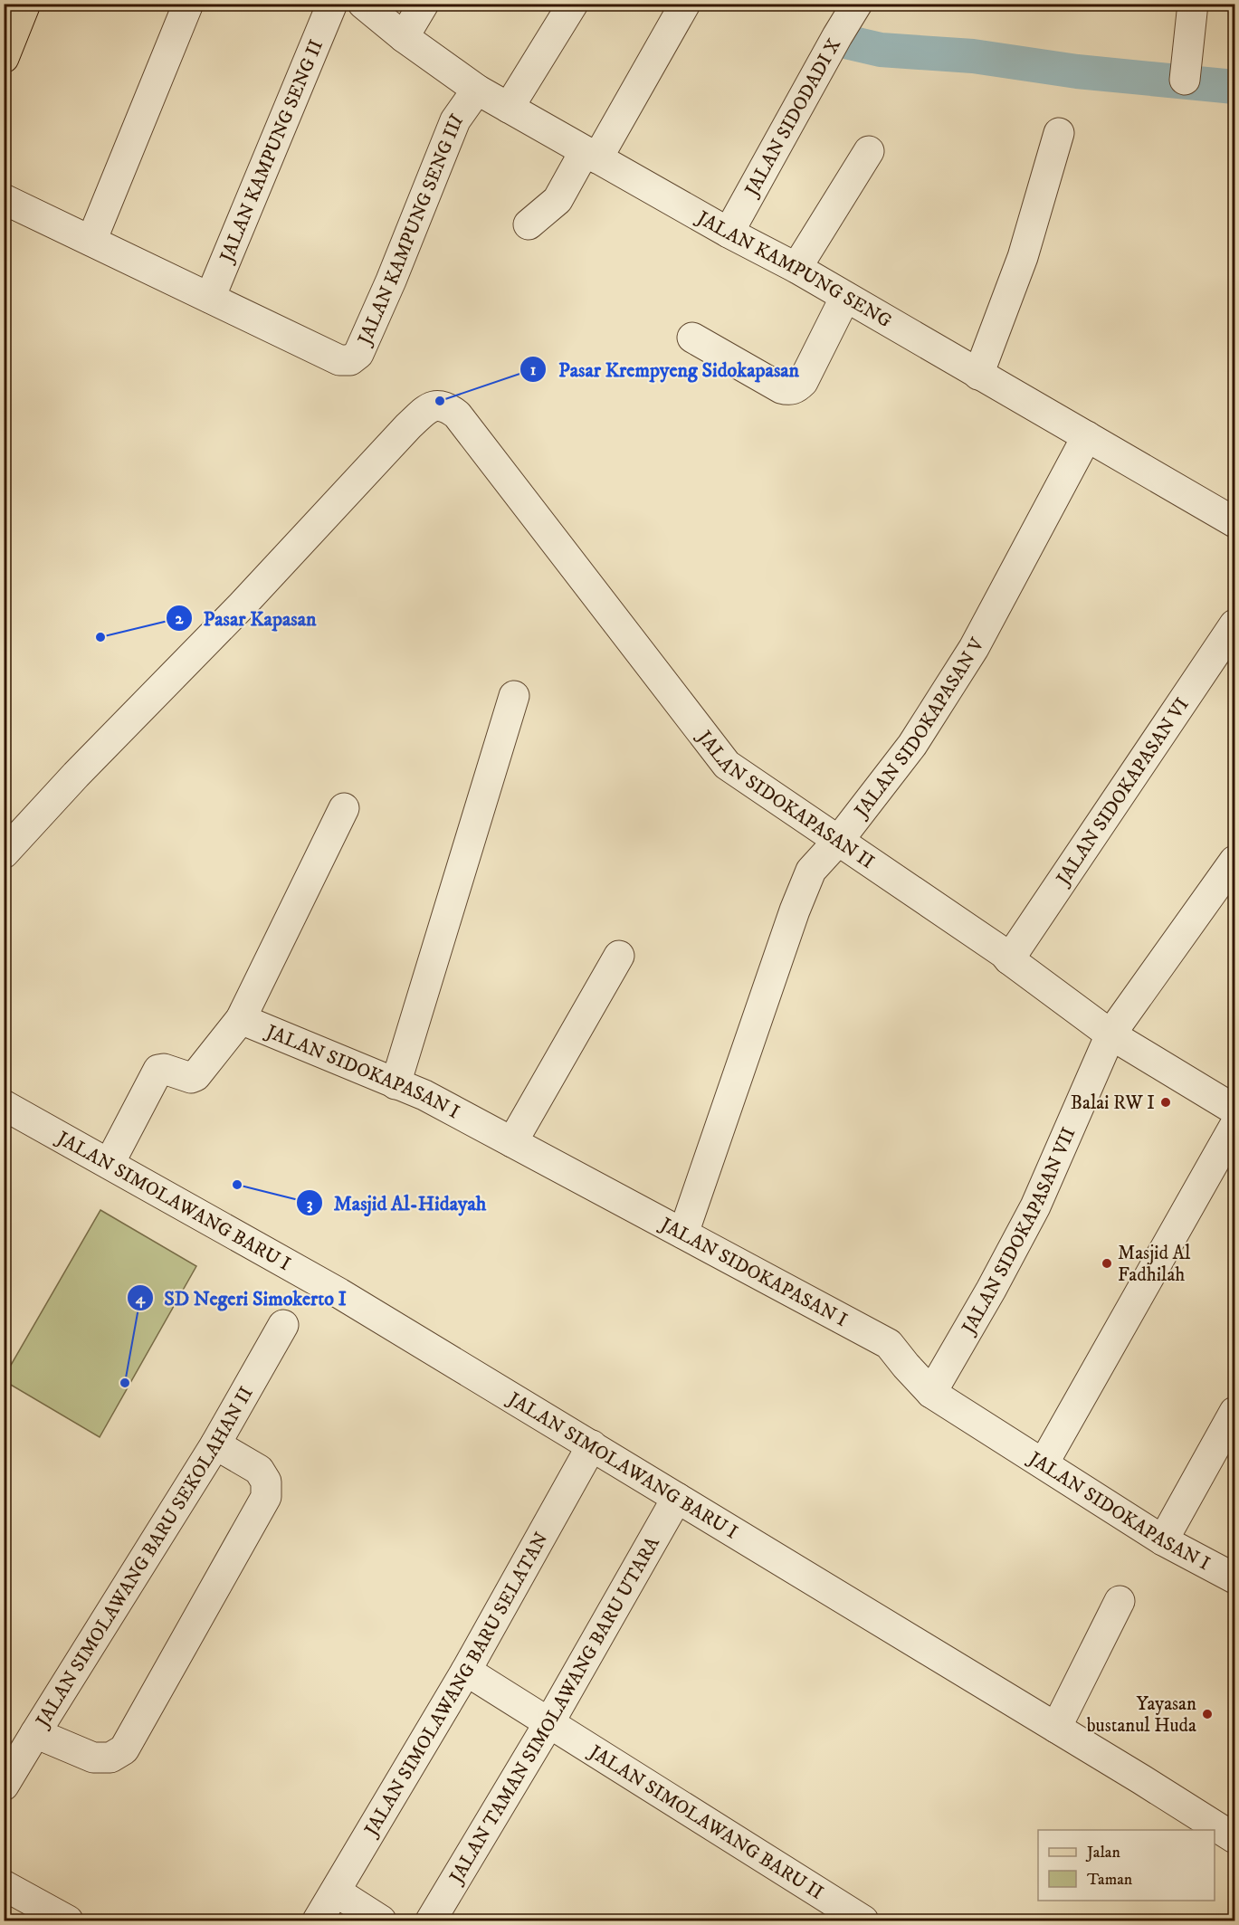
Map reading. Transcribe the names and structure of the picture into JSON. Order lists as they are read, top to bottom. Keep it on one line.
{"streets":{"street":["JALAN SIDODADI X","JALAN KAMPUNG SENG II","JALAN KAMPUNG SENG III","JALAN KAMPUNG SENG","JALAN SIDOKAPASAN V","JALAN SIDOKAPASAN VI","JALAN SIDOKAPASAN II","JALAN SIDOKAPASAN I","JALAN SIMOLAWANG BARU I","JALAN SIDOKAPASAN VII","JALAN SIMOLAWANG BARU SEKOLAHAN II","JALAN SIMOLAWANG BARU SELATAN","JALAN TAMAN SIMOLAWANG BARU UTARA","JALAN SIMOLAWANG BARU II"]},"crossings":[["JALAN SIDODADI X","JALAN KAMPUNG SENG"],["JALAN KAMPUNG SENG II","JALAN KAMPUNG SENG III"],["JALAN KAMPUNG SENG III","JALAN KAMPUNG SENG"],["JALAN KAMPUNG SENG","JALAN SIDOKAPASAN V"],["JALAN SIDOKAPASAN V","JALAN SIDOKAPASAN II"],["JALAN SIDOKAPASAN V","JALAN SIDOKAPASAN I"],["JALAN SIDOKAPASAN VI","JALAN SIDOKAPASAN II"],["JALAN SIDOKAPASAN II","JALAN SIDOKAPASAN VII"],["JALAN SIDOKAPASAN I","JALAN SIDOKAPASAN VII"],["JALAN SIMOLAWANG BARU I","JALAN SIMOLAWANG BARU SELATAN"],["JALAN SIMOLAWANG BARU I","JALAN TAMAN SIMOLAWANG BARU UTARA"],["JALAN SIMOLAWANG BARU SELATAN","JALAN SIMOLAWANG BARU II"],["JALAN TAMAN SIMOLAWANG BARU UTARA","JALAN SIMOLAWANG BARU II"]],"places":["Pasar Krempyeng Sidokapasan","Pasar Kapasan","Balai RW I","Masjid Al-Hidayah","Masjid Al Fadhilah","SD Negeri Simokerto I","Yayasan bustanul Huda"],"legend":["Jalan","Taman"]}
